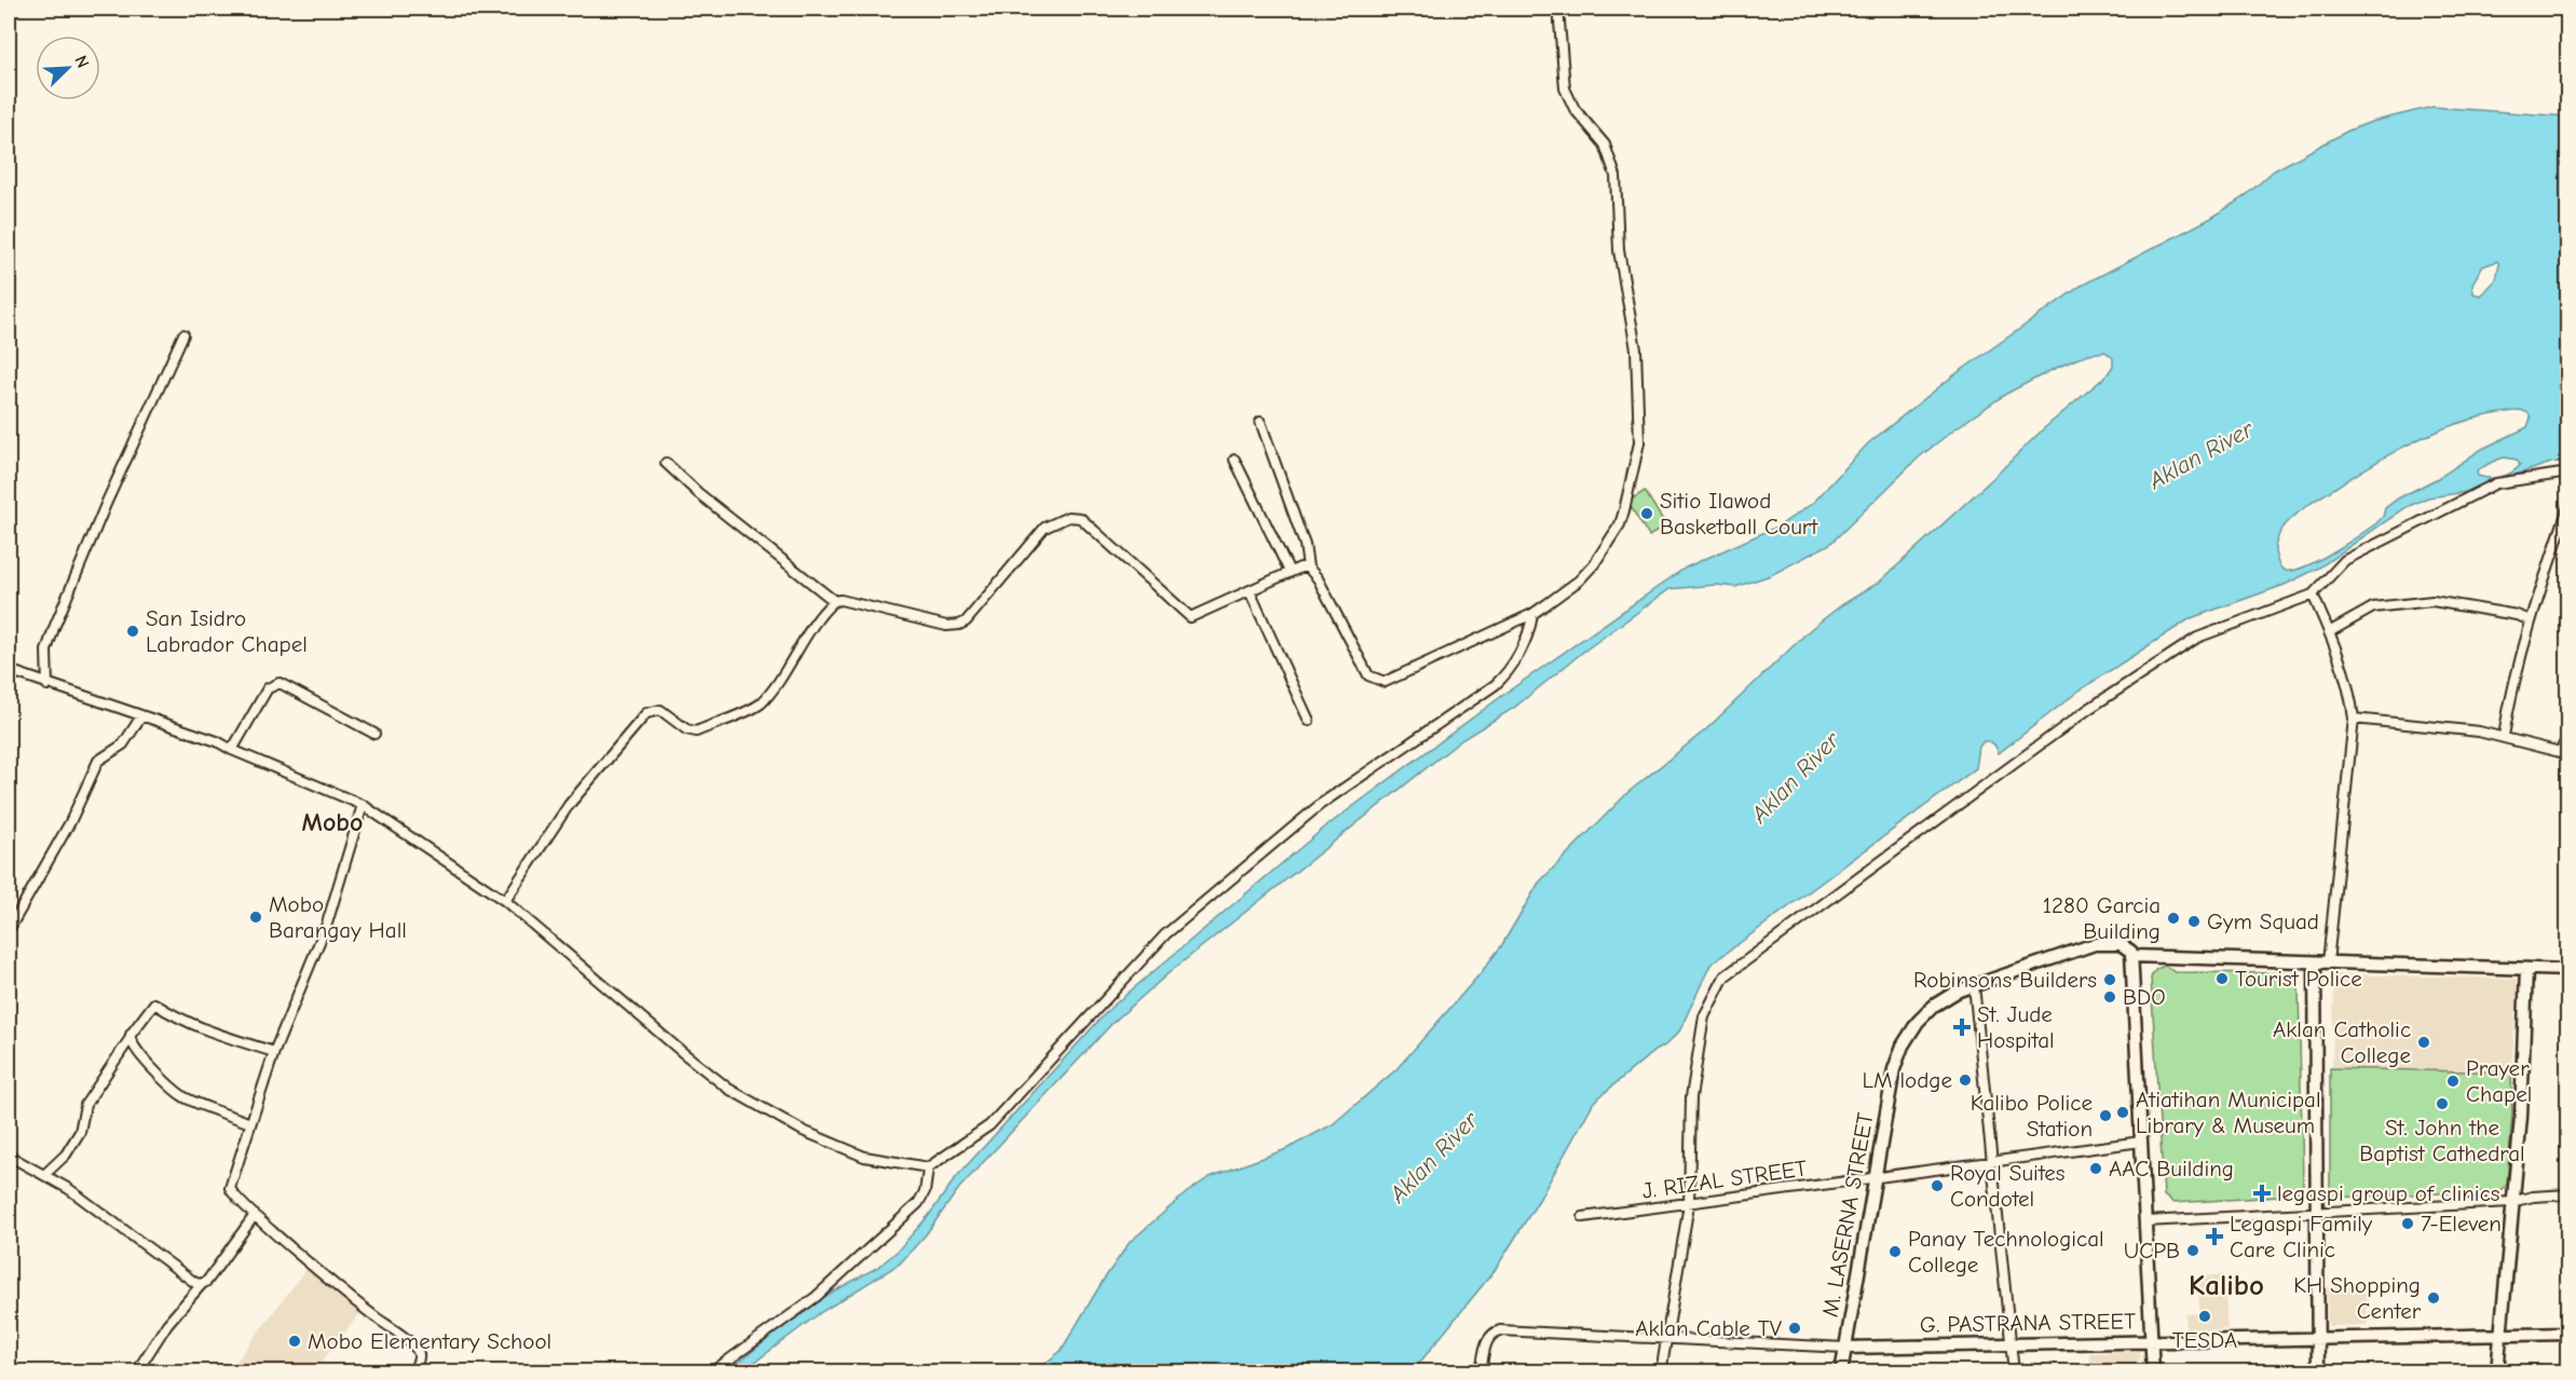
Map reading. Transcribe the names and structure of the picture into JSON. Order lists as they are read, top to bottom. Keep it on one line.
{"streets":{"street":["J. RIZAL STREET","M. LASERNA STREET","G. PASTRANA STREET"]},"crossings":[["J. RIZAL STREET","M. LASERNA STREET"],["M. LASERNA STREET","G. PASTRANA STREET"]],"districts":["Mobo","Kalibo"],"water":["Aklan River"],"places":{"other":["Sitio Ilawod Basketball Court","San Isidro Labrador Chapel","Mobo Barangay Hall","1280 Garcia Building","Gym Squad","Tourist Police","Robinsons Builders","BDO","Aklan Catholic College","LM lodge","Prayer Chapel","St. John the Baptist Cathedral","Atiatihan Municipal Library & Museum","Kalibo Police Station","AAC Building","Royal Suites Condotel","7-Eleven","UCPB","Panay Technological College","KH Shopping Center","TESDA","Aklan Cable TV","Mobo Elementary School"],"health":["St. Jude Hospital","legaspi group of clinics","Legaspi Family Care Clinic"]},"north":"top right"}
